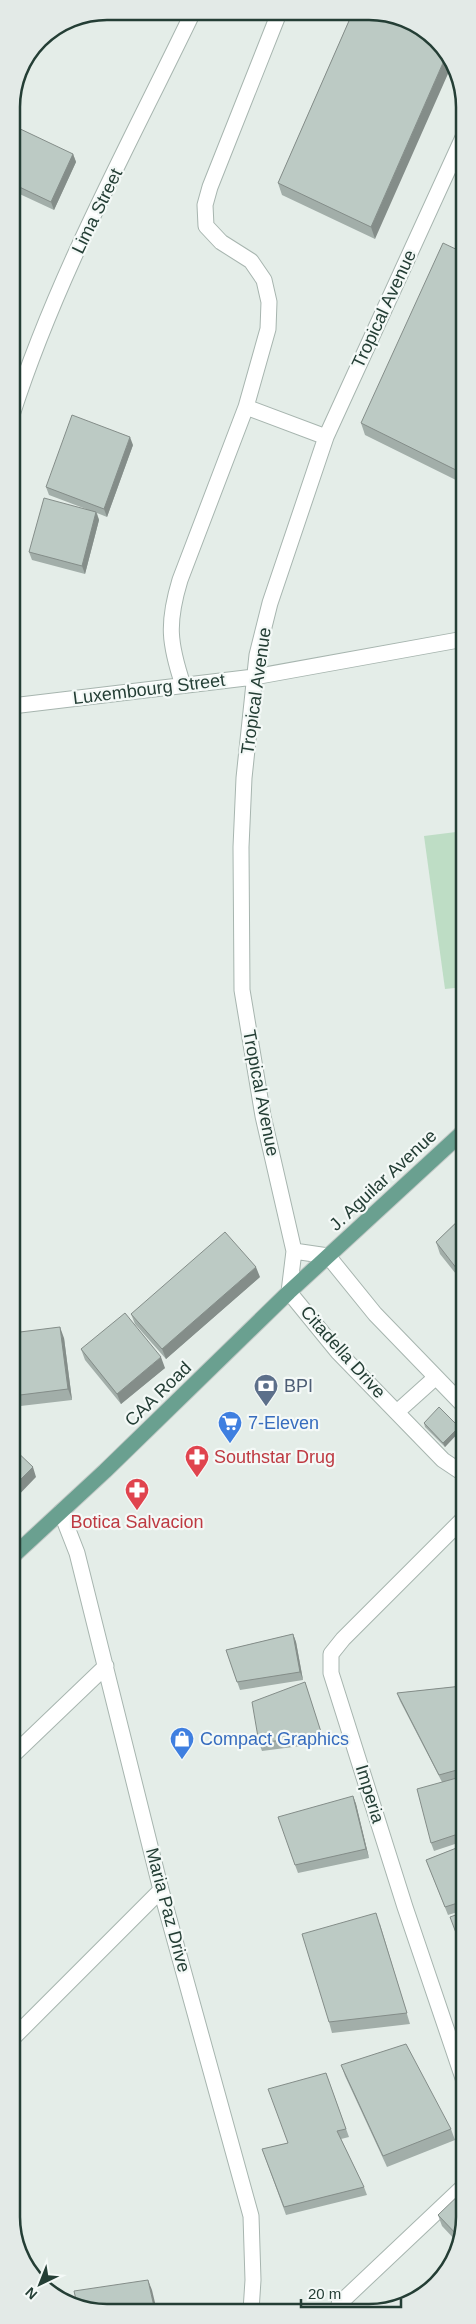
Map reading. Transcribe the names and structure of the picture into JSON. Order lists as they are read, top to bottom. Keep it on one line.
{"streets":{"main road":["J. Aguilar Avenue","CAA Road"],"street":["Lima Street","Tropical Avenue","Luxembourg Street","Citadella Drive","Imperia","Maria Paz Drive"]},"crossings":[["Tropical Avenue","Luxembourg Street"],["Tropical Avenue","Citadella Drive"],["Tropical Avenue","CAA Road"],["J. Aguilar Avenue","CAA Road"],["Citadella Drive","CAA Road"],["CAA Road","Maria Paz Drive"]],"places":{"bank":["BPI"],"supermarket":["7-Eleven"],"pharmacy":["Southstar Drug","Botica Salvacion"],"shop":["Compact Graphics"]},"scale_bar":"20 m","north":"bottom left"}
